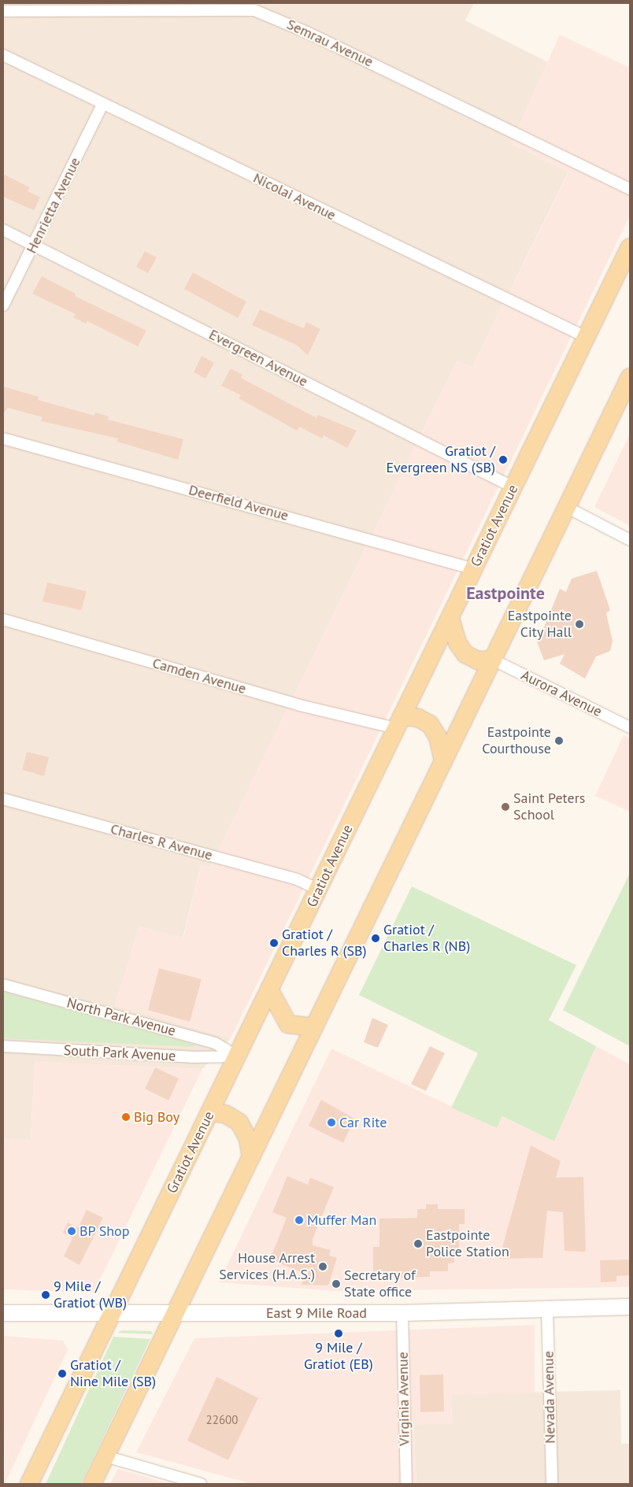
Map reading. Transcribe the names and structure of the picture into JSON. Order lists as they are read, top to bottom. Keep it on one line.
{"streets":{"main road":["Gratiot Avenue","East 9 Mile Road"],"street":["Semrau Avenue","Nicolai Avenue","Henrietta Avenue","Evergreen Avenue","Deerfield Avenue","Camden Avenue","Aurora Avenue","Charles R Avenue","North Park Avenue","South Park Avenue","Nevada Avenue","Virginia Avenue"]},"crossings":[["Nicolai Avenue","Henrietta Avenue"],["Nicolai Avenue","Gratiot Avenue"],["Henrietta Avenue","Evergreen Avenue"],["Evergreen Avenue","Gratiot Avenue"],["Deerfield Avenue","Gratiot Avenue"],["Gratiot Avenue","Camden Avenue"],["Gratiot Avenue","Charles R Avenue"],["Gratiot Avenue","North Park Avenue"],["Gratiot Avenue","South Park Avenue"],["Gratiot Avenue","East 9 Mile Road"],["North Park Avenue","South Park Avenue"],["East 9 Mile Road","Nevada Avenue"],["East 9 Mile Road","Virginia Avenue"]],"districts":["Eastpointe"],"places":["Gratiot / Evergreen NS (SB)","Eastpointe City Hall","Eastpointe Courthouse","Saint Peters School","Gratiot / Charles R (NB)","Gratiot / Charles R (SB)","Big Boy","Car Rite","Muffer Man","BP Shop","Eastpointe Police Station","House Arrest Services (H.A.S.)","Secretary of State office","9 Mile / Gratiot (WB)","9 Mile / Gratiot (EB)","Gratiot / Nine Mile (SB)"],"house_numbers":["22600"]}
